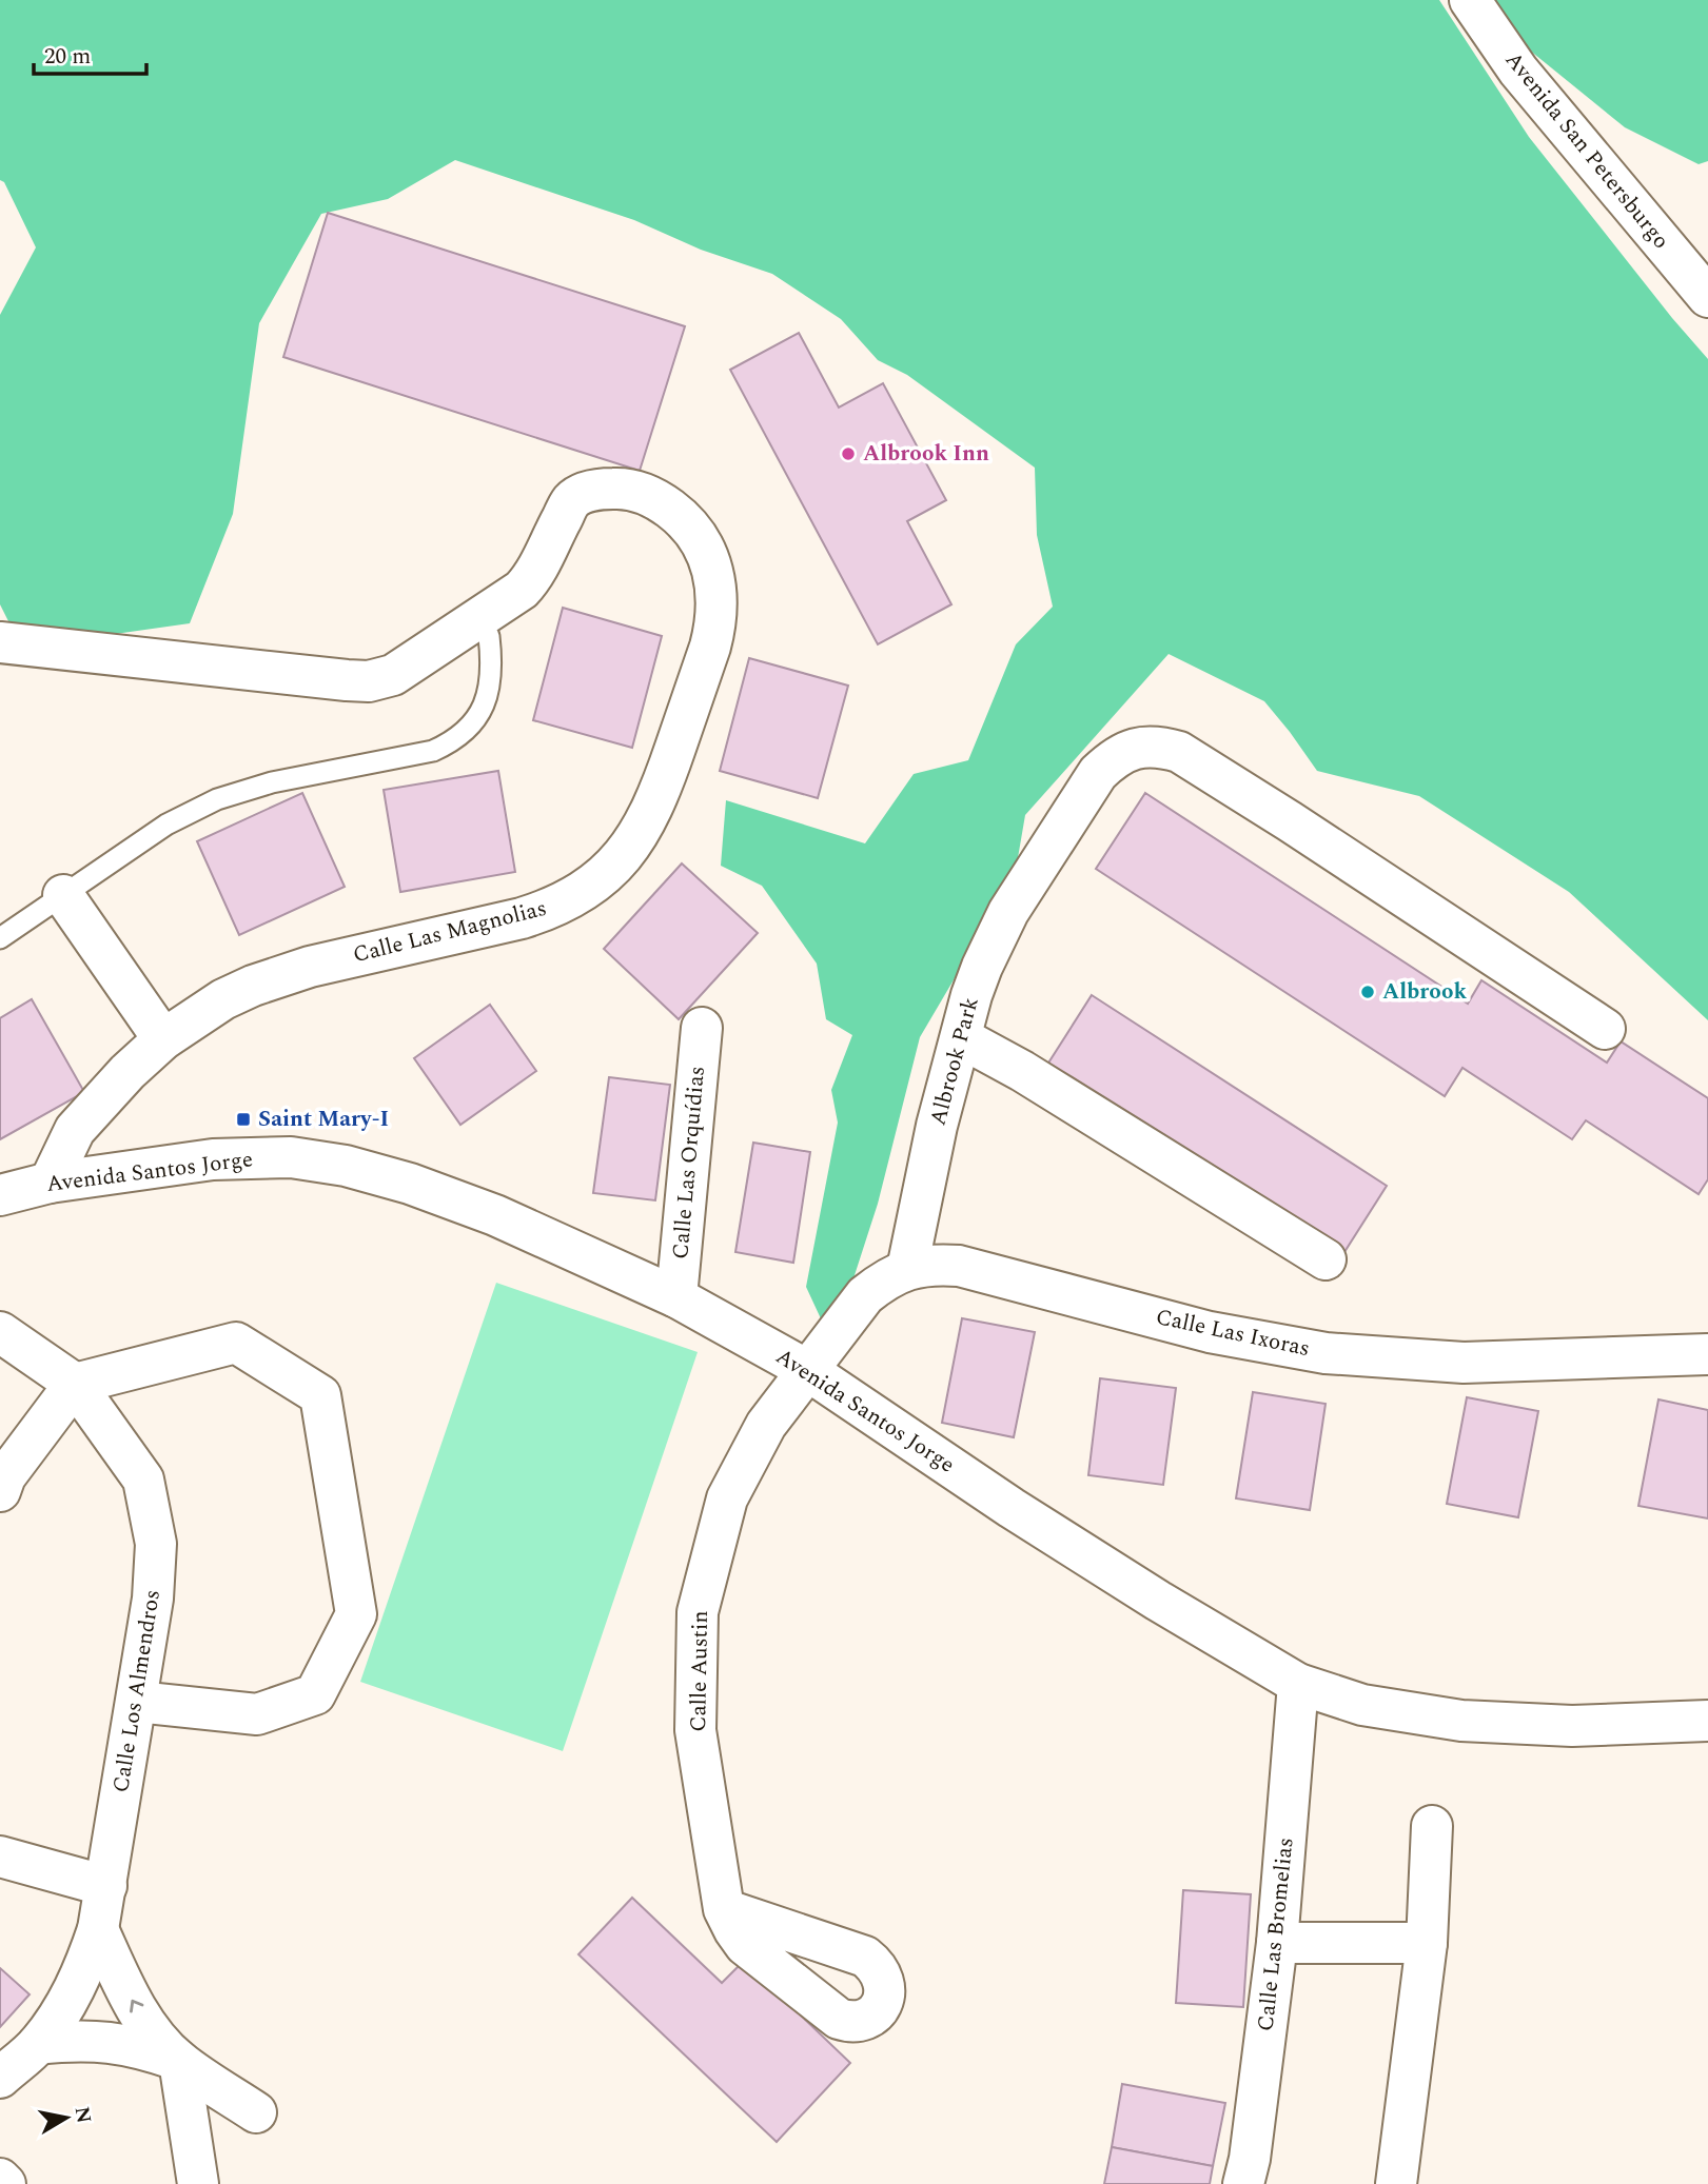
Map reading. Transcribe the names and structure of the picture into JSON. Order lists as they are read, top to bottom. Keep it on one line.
{"streets":{"street":["Avenida San Petersburgo","Calle Las Magnolias","Albrook Park","Calle Las Orquídias","Avenida Santos Jorge","Calle Las Ixoras","Calle Austin","Calle Los Almendros","Calle Las Bromelias"]},"crossings":[["Calle Las Magnolias","Avenida Santos Jorge"],["Albrook Park","Calle Las Ixoras"],["Calle Las Orquídias","Avenida Santos Jorge"],["Avenida Santos Jorge","Calle Las Ixoras"],["Avenida Santos Jorge","Calle Austin"],["Avenida Santos Jorge","Calle Las Bromelias"],["Calle Las Ixoras","Calle Austin"]],"places":{"other":["Albrook Inn","Albrook"],"transit":["Saint Mary-I"]},"scale_bar":"20 m","north":"right"}
